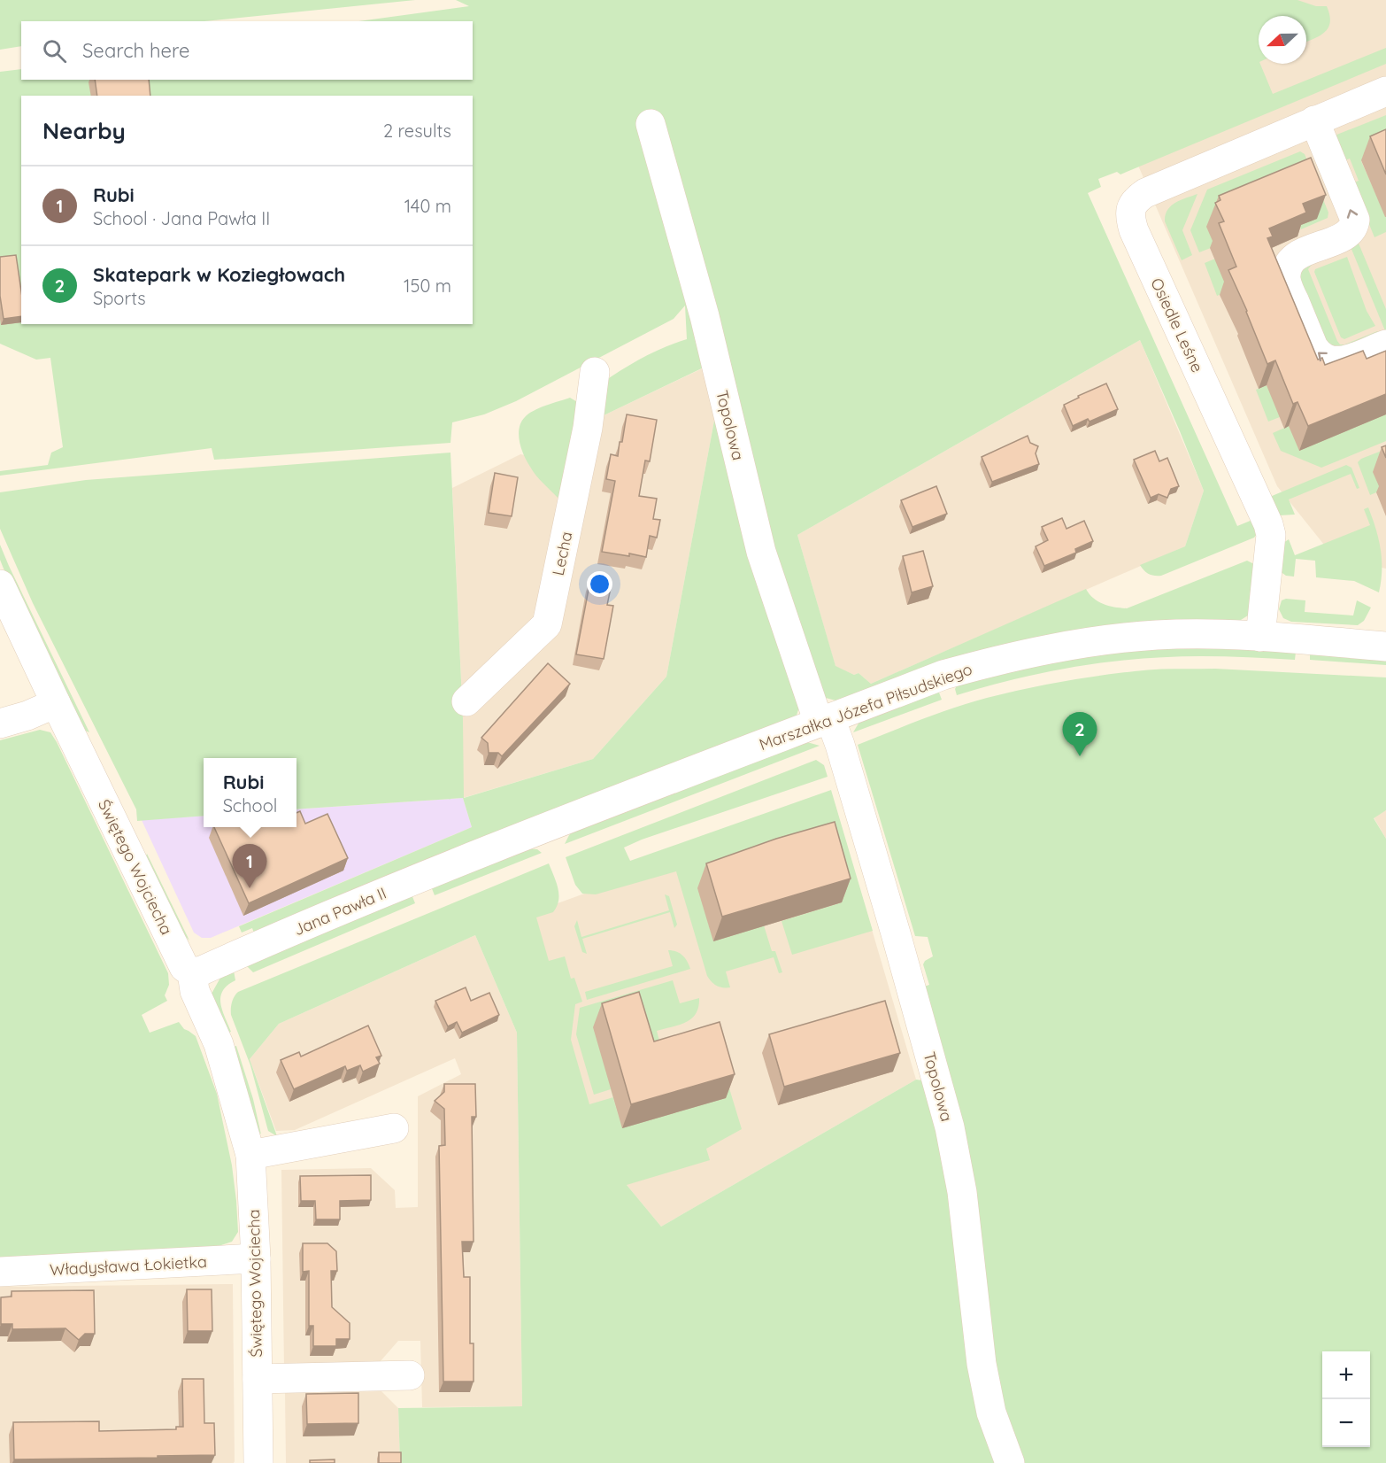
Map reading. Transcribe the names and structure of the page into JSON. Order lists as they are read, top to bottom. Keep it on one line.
{"streets":{"street":["Osiedle Leśne","Topolowa","Lecha","Marszałka Józefa Piłsudskiego","Świętego Wojciecha","Jana Pawła II","Władysława Łokietka"]},"crossings":[["Osiedle Leśne","Marszałka Józefa Piłsudskiego"],["Topolowa","Marszałka Józefa Piłsudskiego"],["Marszałka Józefa Piłsudskiego","Jana Pawła II"],["Świętego Wojciecha","Jana Pawła II"],["Świętego Wojciecha","Władysława Łokietka"]],"north":"left","page":{"search":"Search here","heading":["Nearby","2 results"],"list":[{"mark":"1","name":"Rubi","note":"School · Jana Pawła II","value":"140 m"},{"mark":"2","name":"Skatepark w Koziegłowach","note":"Sports","value":"150 m"}],"pins":["2","1"],"popup":["Rubi","School"],"map_buttons":["+","−"]}}
